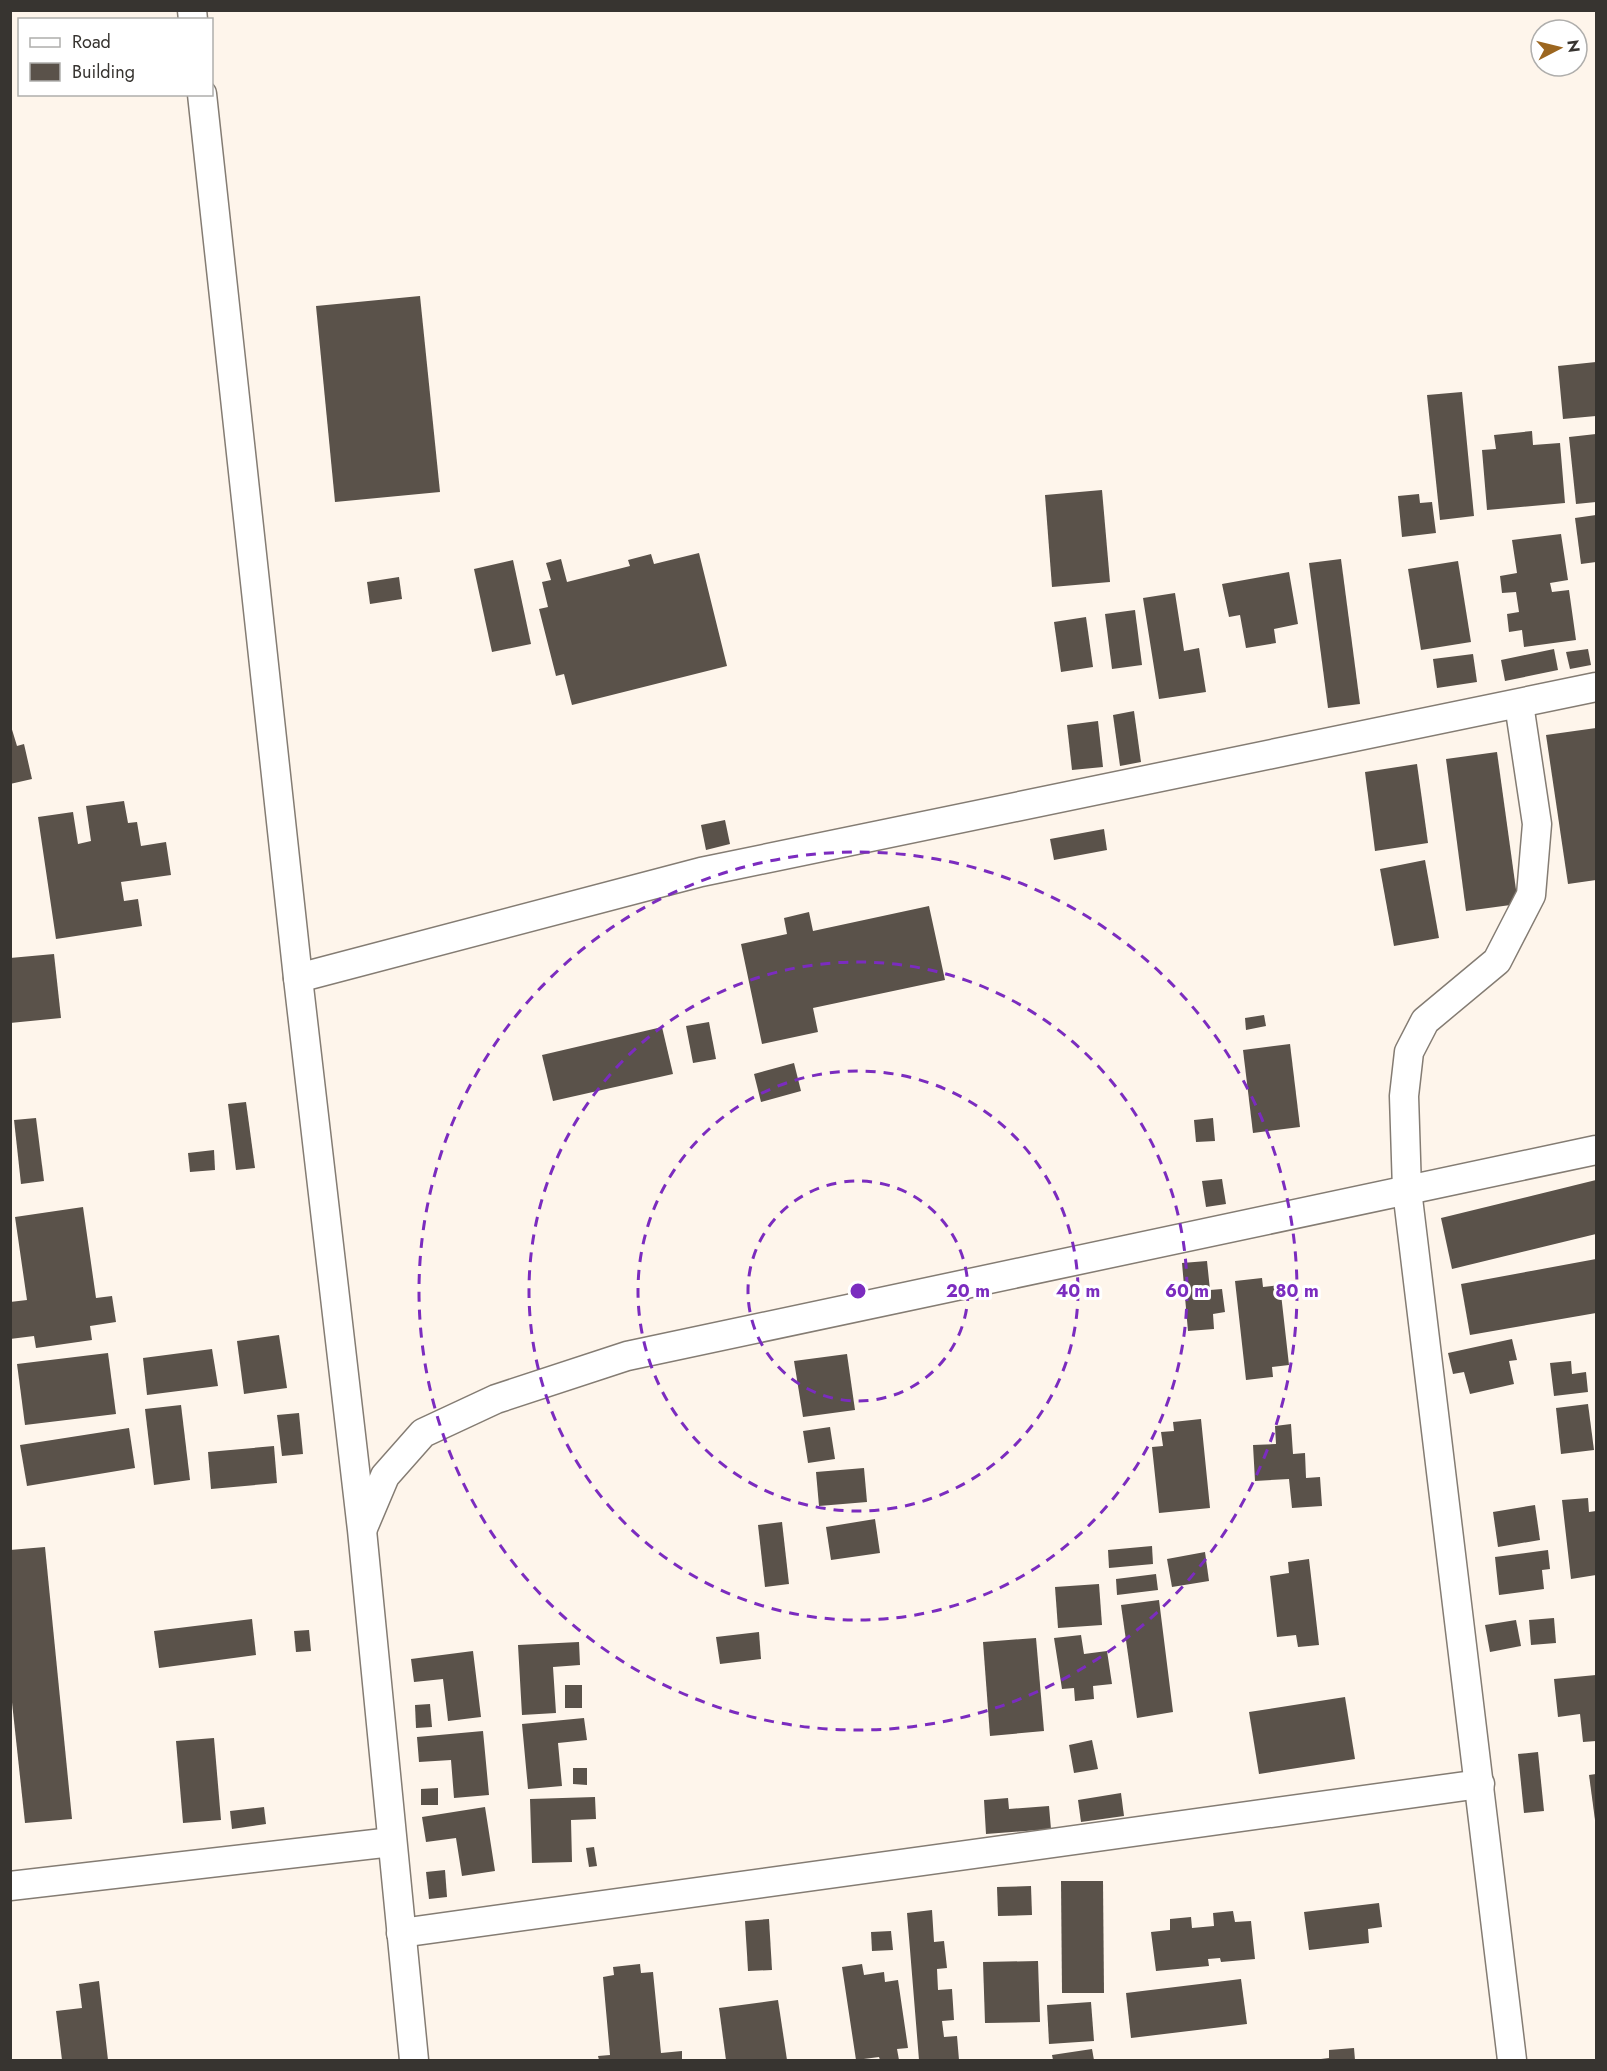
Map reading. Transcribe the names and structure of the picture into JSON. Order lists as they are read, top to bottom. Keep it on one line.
{"legend":["Road","Building"],"north":"right","rings":["20 m","40 m","60 m","80 m"]}
